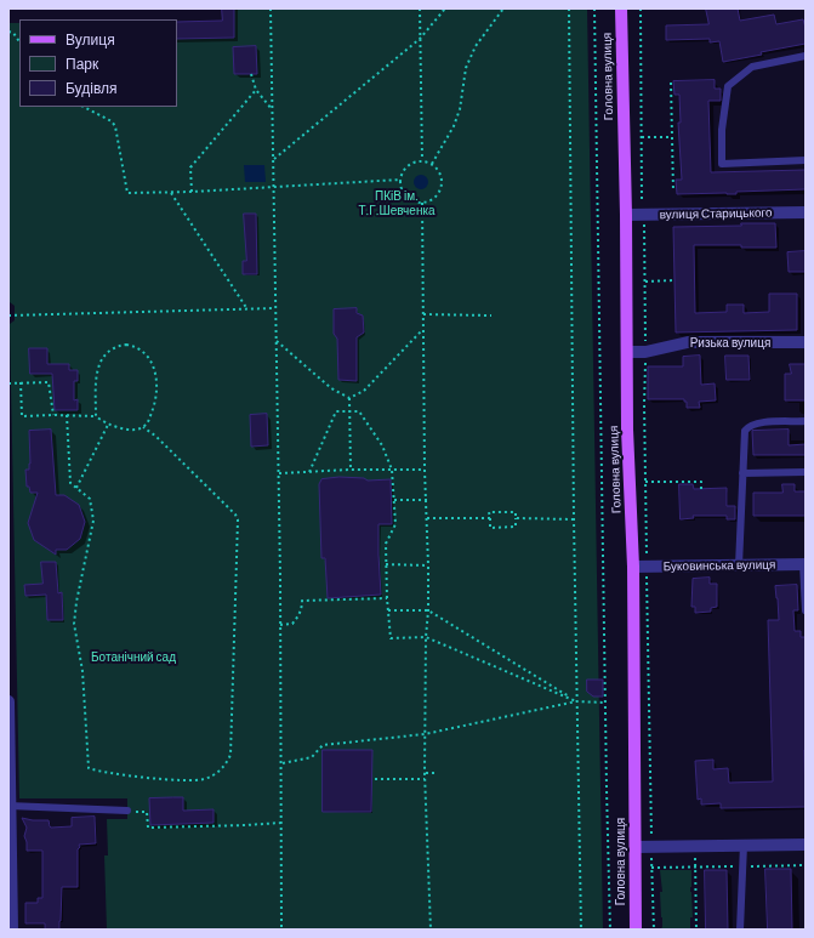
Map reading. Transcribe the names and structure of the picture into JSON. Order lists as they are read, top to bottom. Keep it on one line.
{"streets":{"main road":["Головна вулиця"],"street":["вулиця Старицького","Ризька вулиця","Буковинська вулиця"]},"crossings":[["Головна вулиця","вулиця Старицького"],["Головна вулиця","Ризька вулиця"],["Головна вулиця","Буковинська вулиця"]],"parks":["ПКіВ ім. Т.Г.Шевченка","Ботанічний сад"],"legend":["Вулиця","Парк","Будівля"]}
